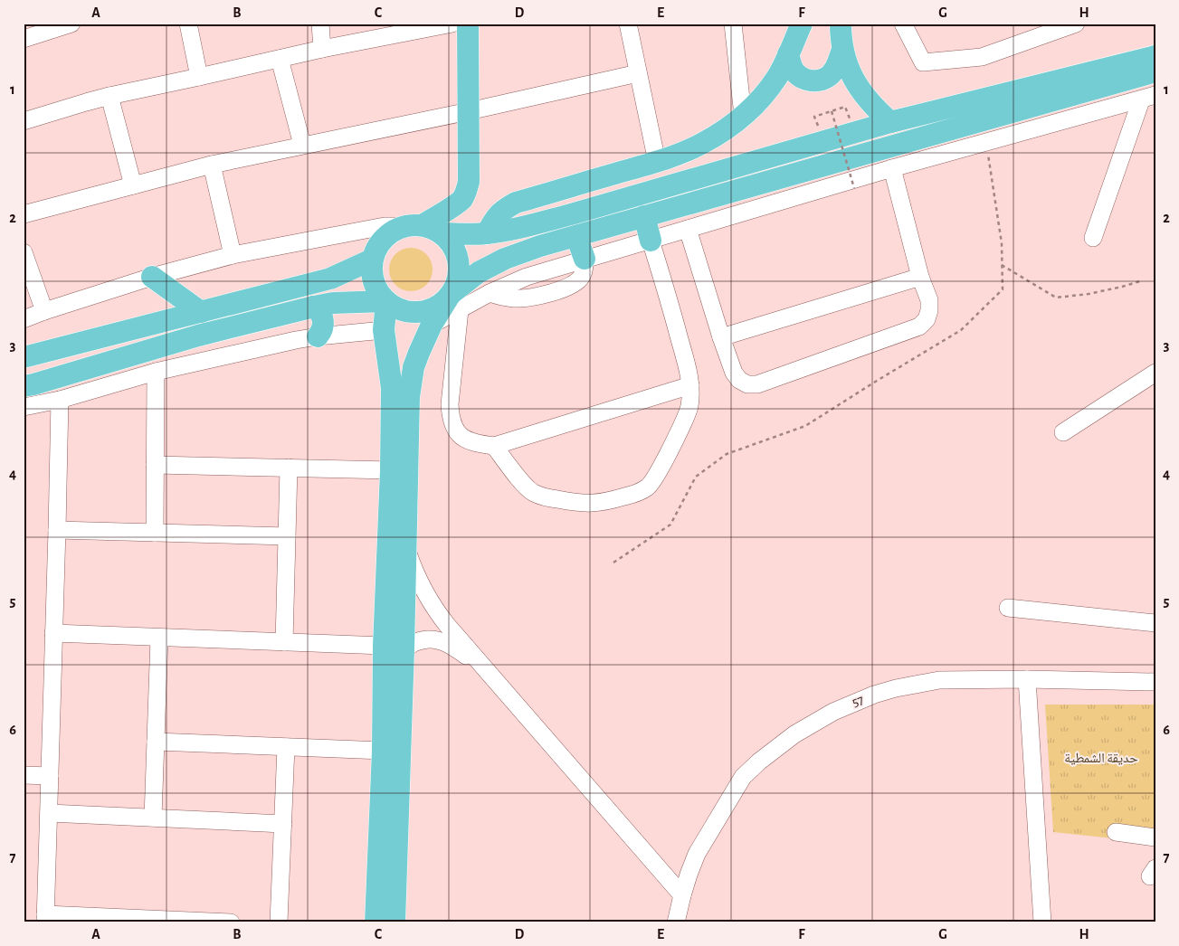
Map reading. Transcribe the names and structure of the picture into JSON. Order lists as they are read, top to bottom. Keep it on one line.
{"streets":{"street":["57"]},"parks":["حديقة الشمطية"],"grid":{"columns":["A","B","C","D","E","F","G","H"],"rows":["1","2","3","4","5","6","7"]}}
